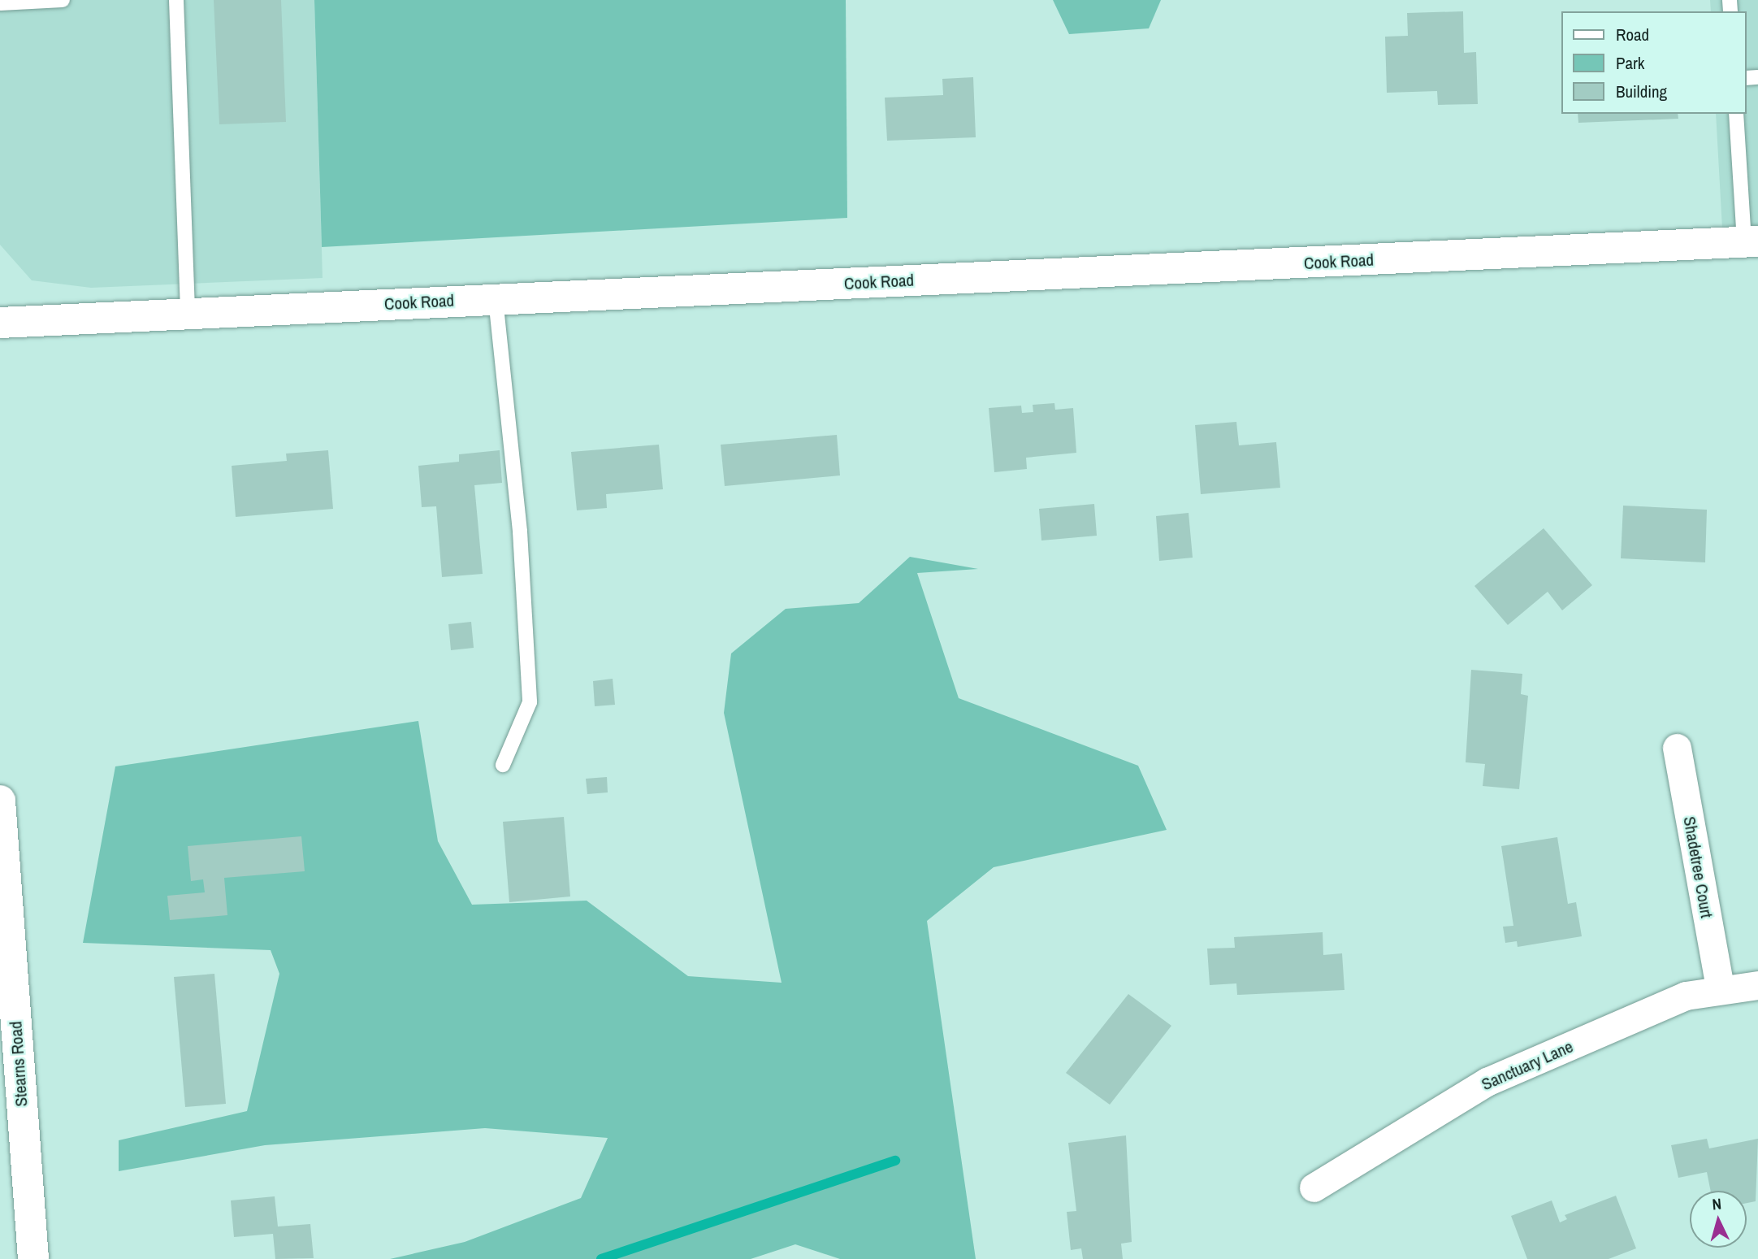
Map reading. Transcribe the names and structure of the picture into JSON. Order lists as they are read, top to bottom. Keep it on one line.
{"streets":{"street":["Cook Road","Shadetree Court","Stearns Road","Sanctuary Lane"]},"crossings":[["Shadetree Court","Sanctuary Lane"]],"legend":["Road","Park","Building"],"north":"top"}
